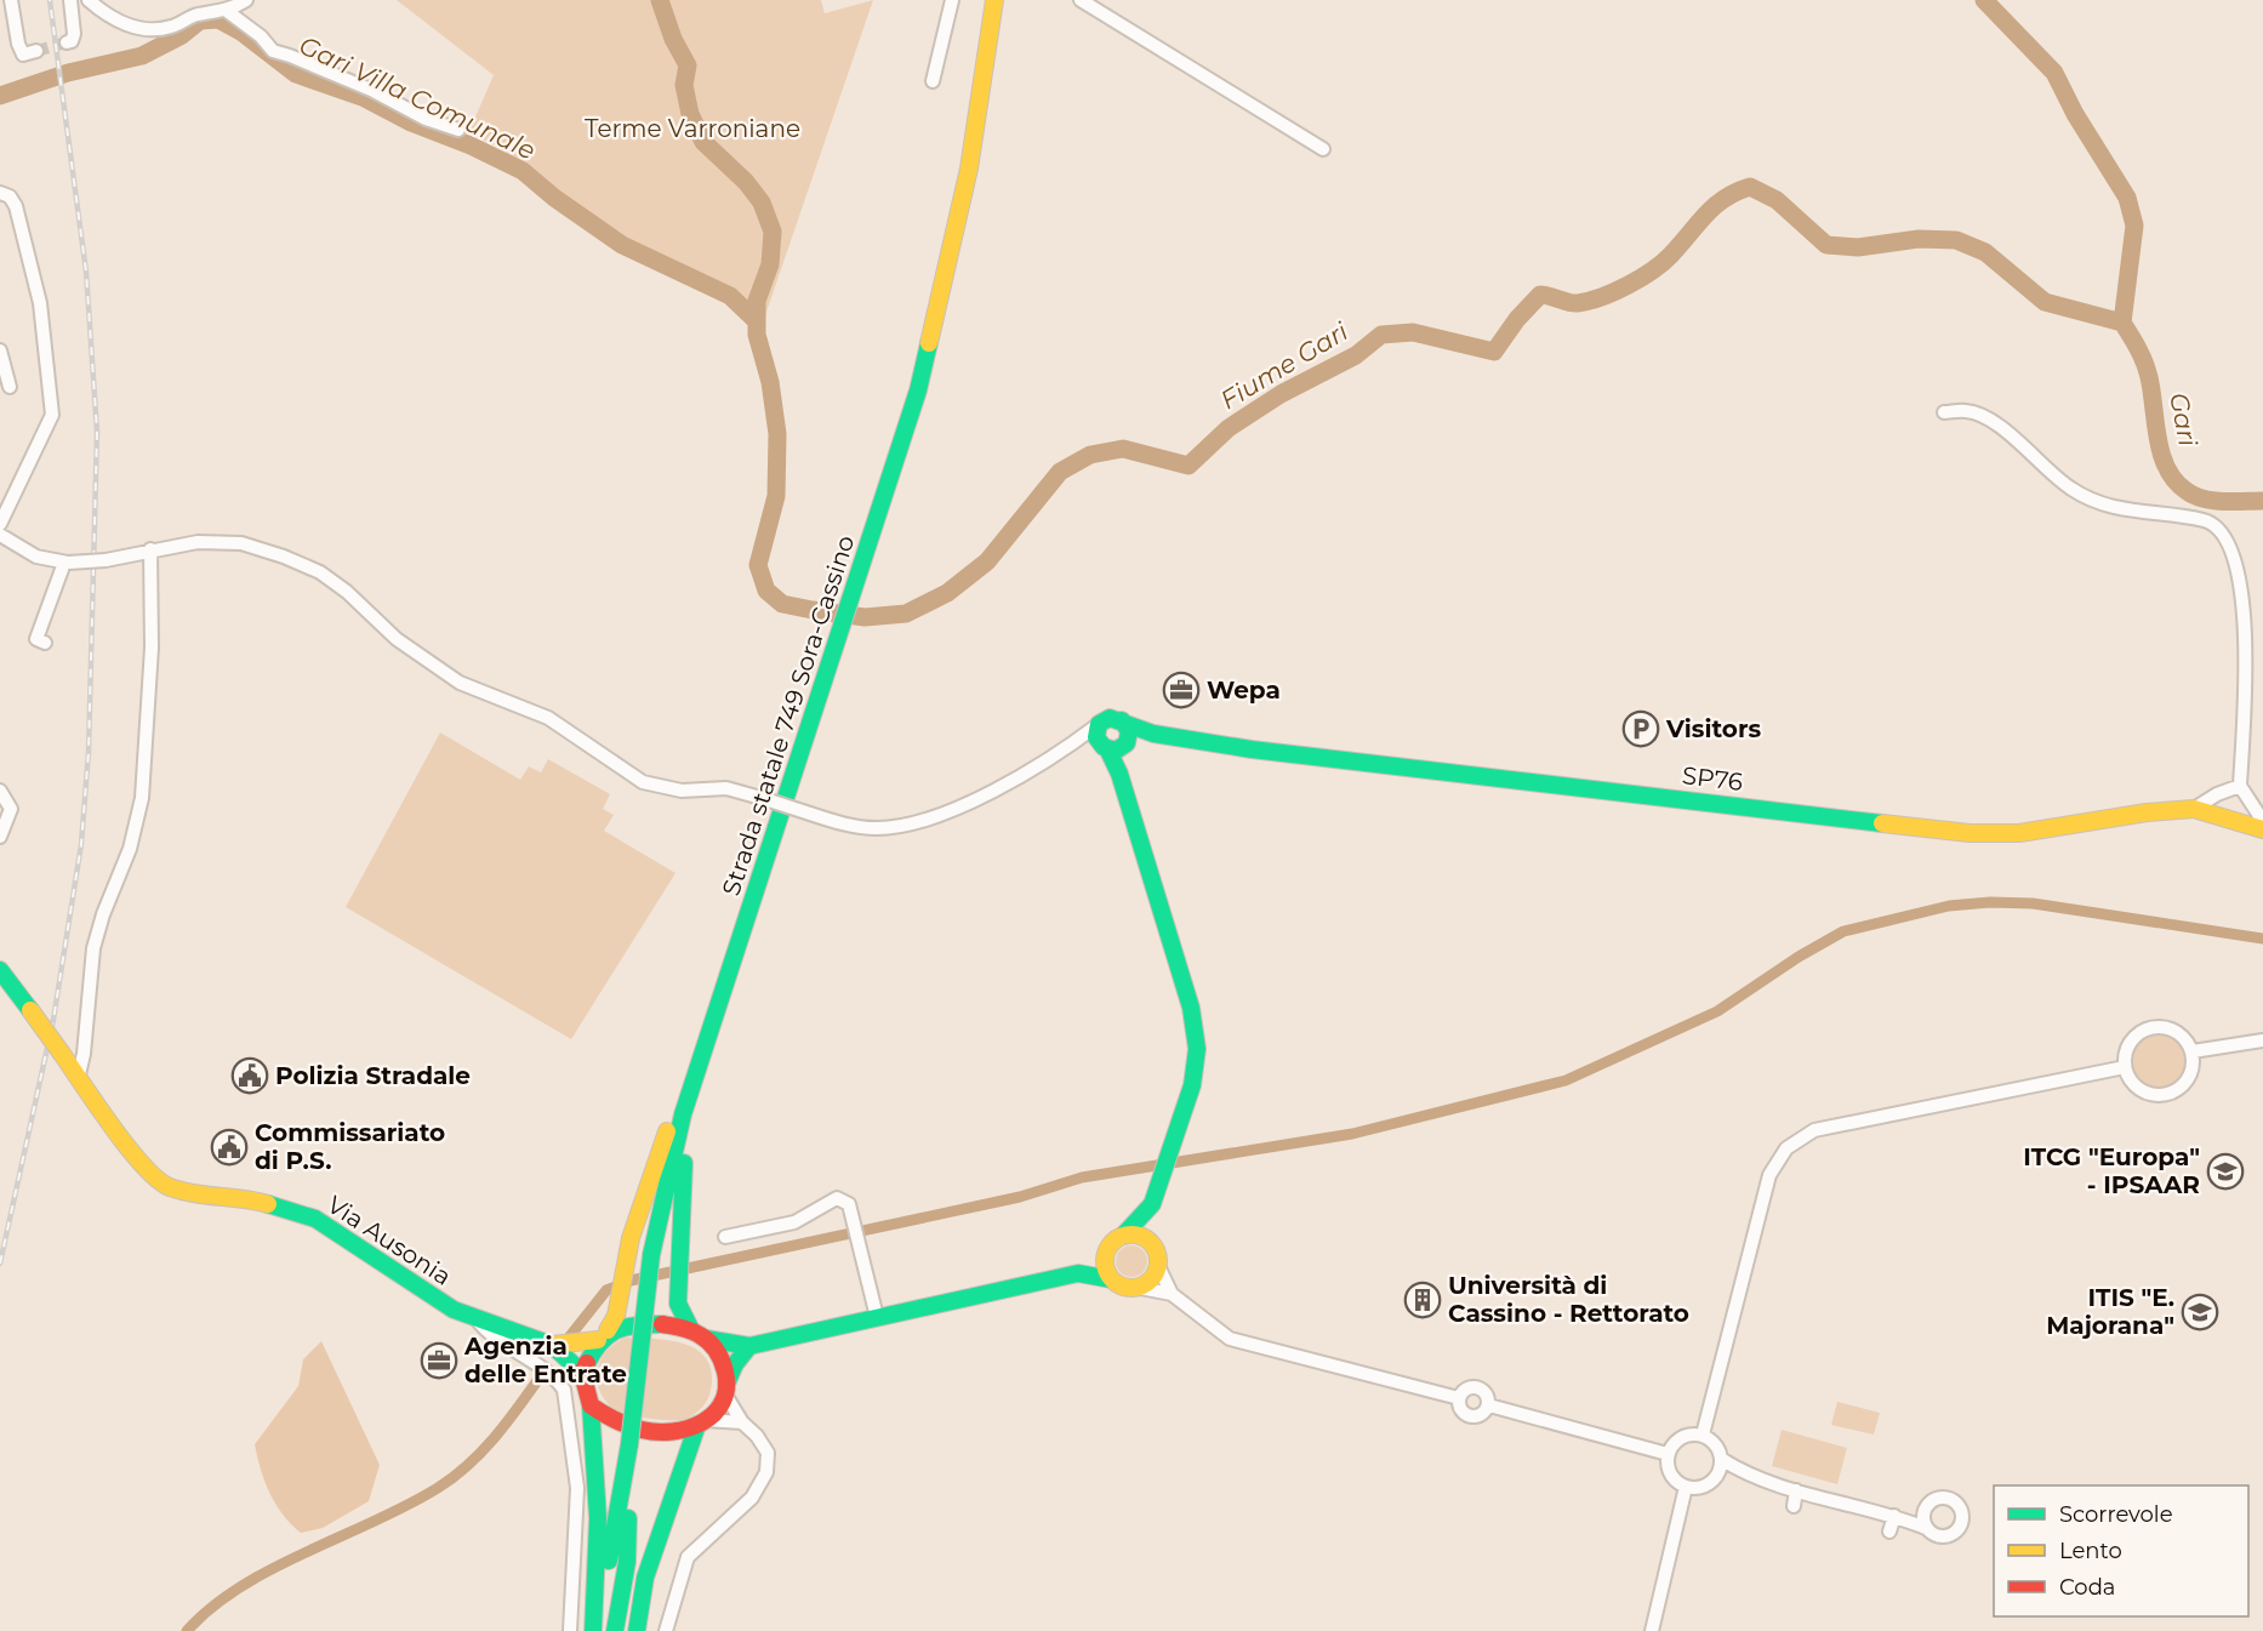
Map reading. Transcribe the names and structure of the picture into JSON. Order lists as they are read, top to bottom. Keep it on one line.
{"streets":{"main road":["Strada statale 749 Sora-Cassino","SP76","Via Ausonia"]},"water":["Gari Villa Comunale","Fiume Gari","Gari"],"parks":["Terme Varroniane"],"places":{"office":["Wepa","Agenzia delle Entrate"],"parking":["Visitors"],"public building":["Polizia Stradale","Commissariato di P.S."],"school or university":["ITCG \"Europa\" - IPSAAR","ITIS \"E. Majorana\""],"building":["Università di Cassino - Rettorato"]},"legend":["Scorrevole","Lento","Coda"]}
